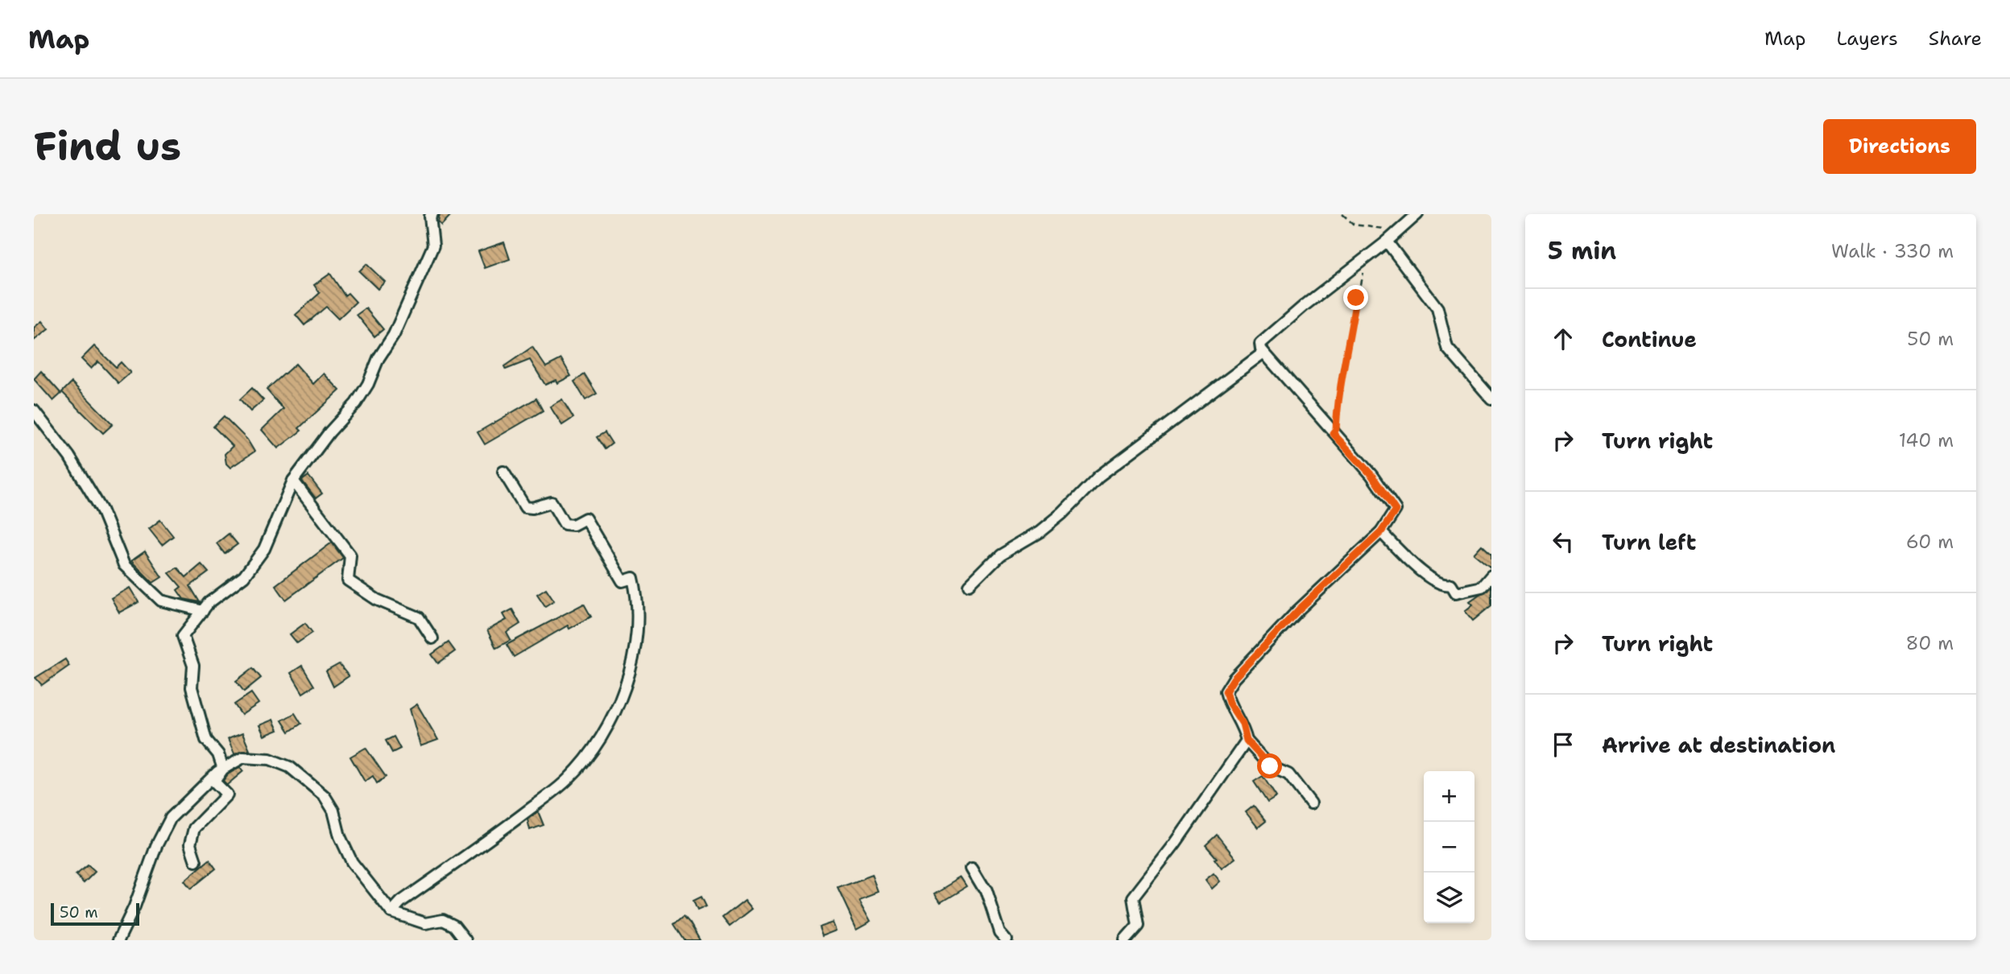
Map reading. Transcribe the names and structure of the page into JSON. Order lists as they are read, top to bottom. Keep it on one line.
{"scale_bar":"50 m","page":{"header":"Map","nav":["Map","Layers","Share"],"buttons":"Directions","title":"Find us","heading":["5 min","Walk · 330 m"],"list":[["Continue","50 m"],["Turn right","140 m"],["Turn left","60 m"],["Turn right","80 m"],"Arrive at destination"],"map_buttons":["+","−"],"scale":"50 m"}}
